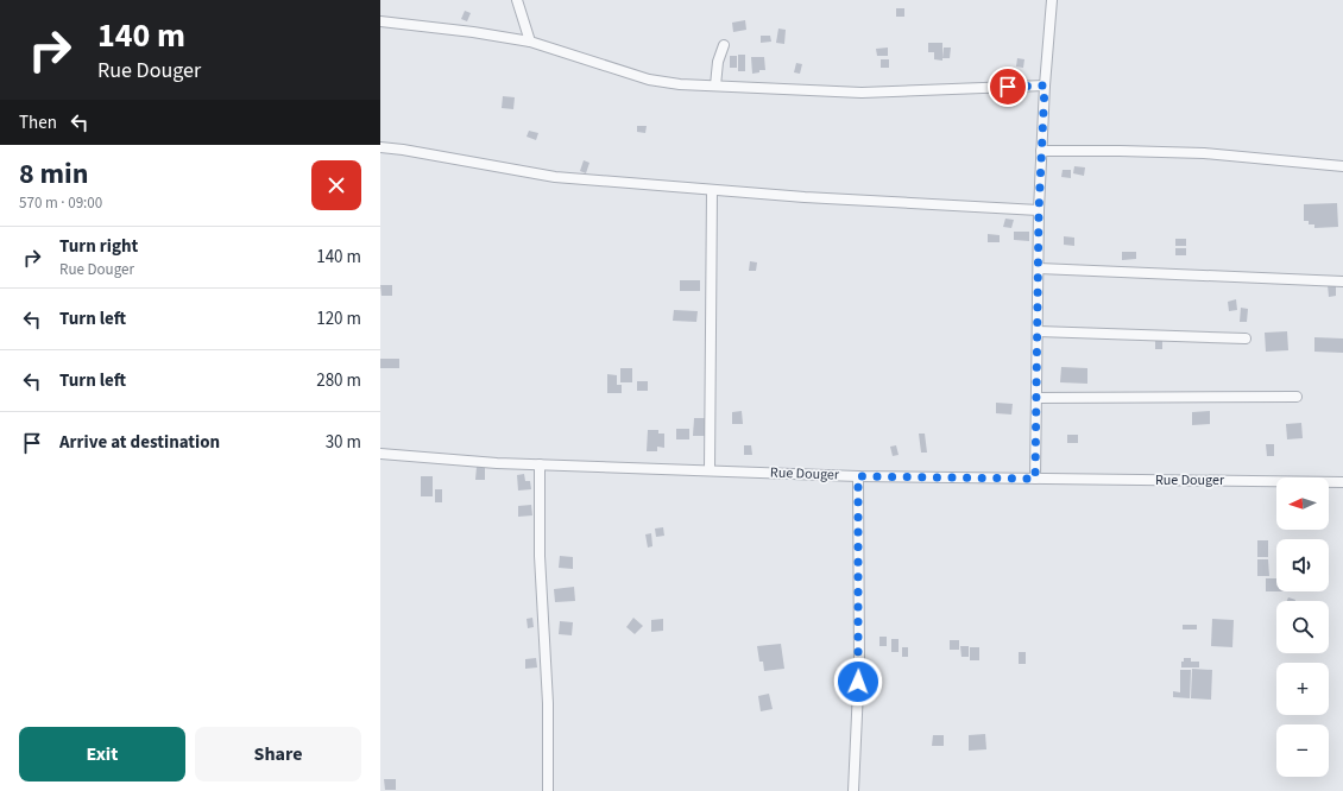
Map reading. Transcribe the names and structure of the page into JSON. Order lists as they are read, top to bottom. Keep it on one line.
{"streets":{"street":["Rue Douger"]},"north":"left","page":{"turn":["140 m","Rue Douger"],"then":"Then","heading":["8 min","570 m · 09:00"],"list":[{"name":"Turn right","note":"Rue Douger","value":"140 m"},{"name":"Turn left","value":"120 m"},{"name":"Turn left","value":"280 m"},{"name":"Arrive at destination","value":"30 m"}],"map_buttons":["+","−"],"buttons":["Exit","Share"]}}
